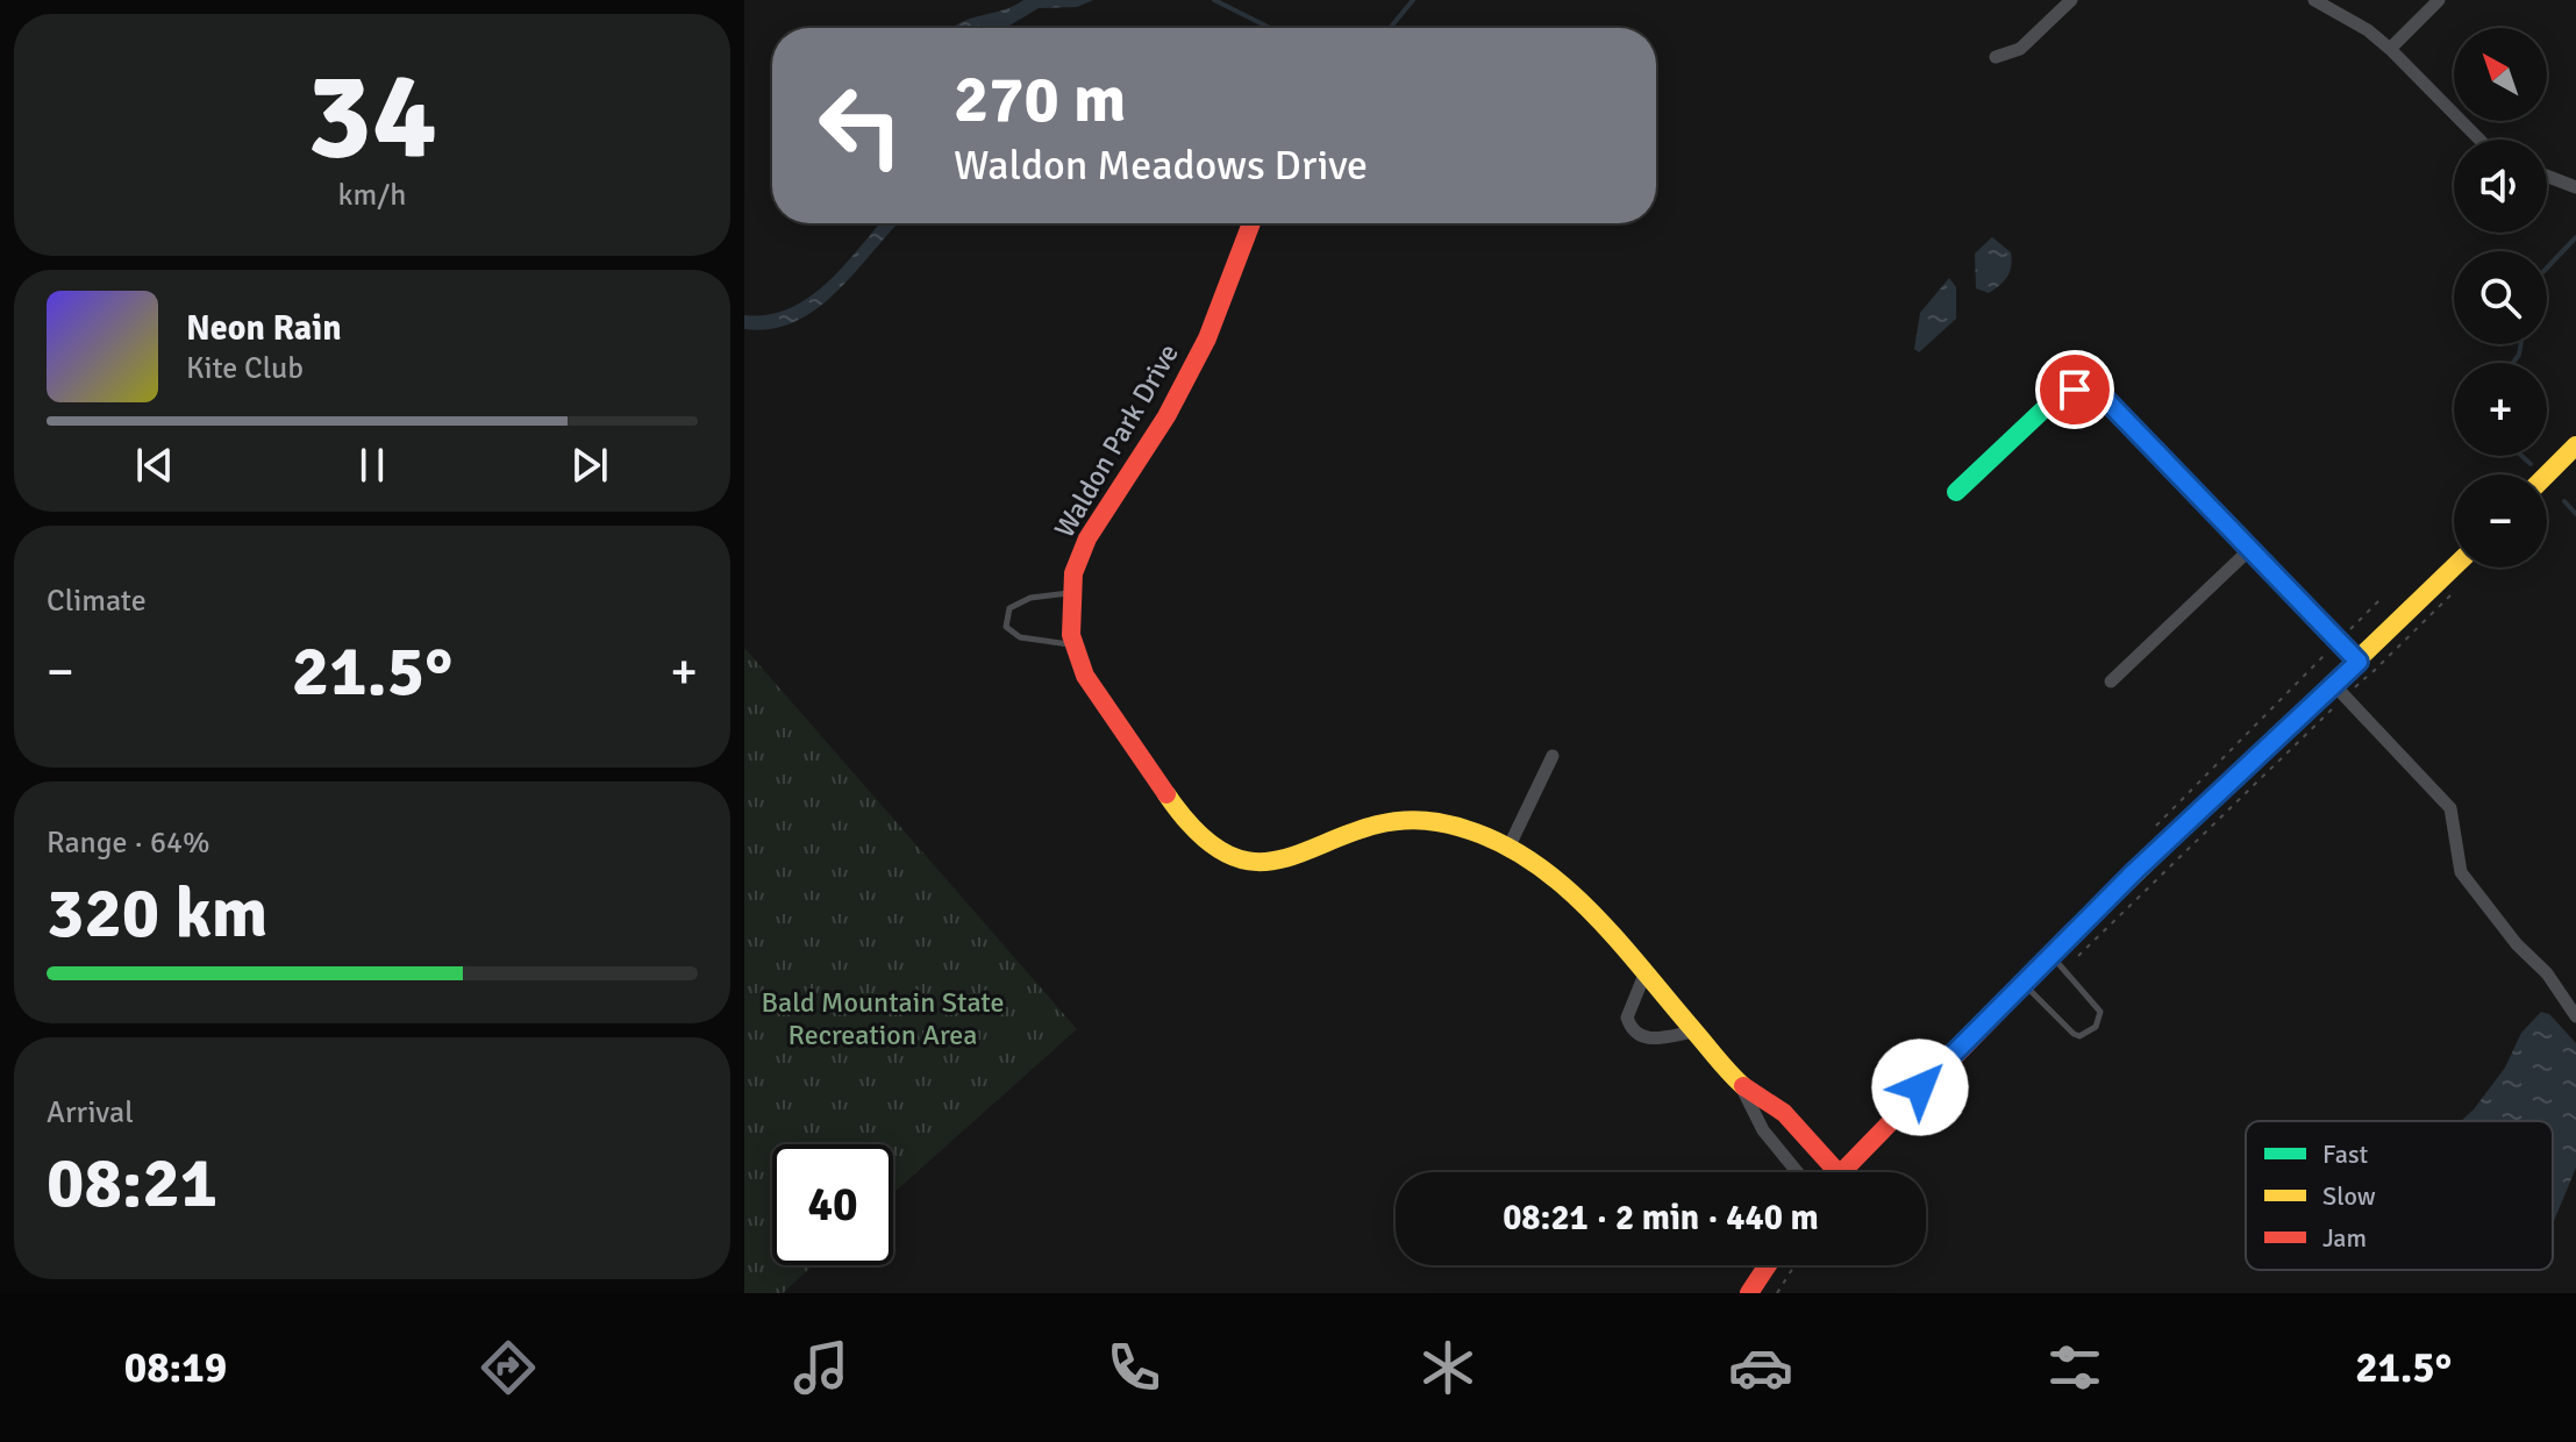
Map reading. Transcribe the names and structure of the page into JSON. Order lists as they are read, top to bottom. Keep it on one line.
{"streets":{"street":["Waldon Park Drive"]},"parks":["Bald Mountain State Recreation Area"],"legend":["Fast","Slow","Jam"],"north":"top left","page":{"tile":[["34","km/h"],"Climate",["Range · 64%","320 km"],["Arrival","08:21"]],"map_buttons":["+","−"],"turn":["270 m","Waldon Meadows Drive"],"song":["Neon Rain","Kite Club"],"heat":["−","21.5°","+"],"limit":"40","trip":"08:21 · 2 min · 440 m","tabs":["08:19","21.5°"]}}
